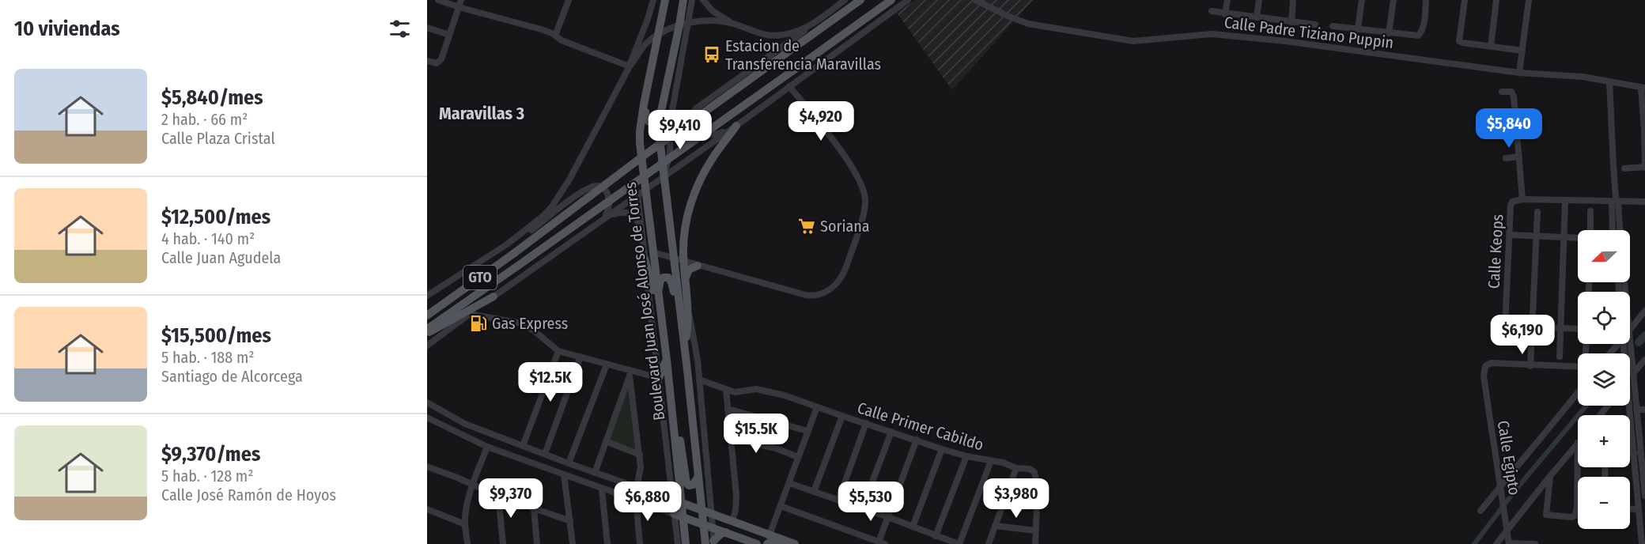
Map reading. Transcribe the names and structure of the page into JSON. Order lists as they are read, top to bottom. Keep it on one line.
{"streets":{"main road":["GTO","Boulevard Juan José Alonso de Torres"],"street":["Calle Padre Tiziano Puppin","Calle Keops","Calle Primer Cabildo","Calle Egipto"]},"districts":["Maravillas 3"],"places":{"bus stop":["Estacion de Transferencia Maravillas"],"supermarket":["Soriana"],"fuel station":["Gas Express"]},"north":"left","page":{"heading":"10 viviendas","list":[{"name":"$5,840/mes","note":"2 hab. · 66 m² · Calle Plaza Cristal"},{"name":"$12,500/mes","note":"4 hab. · 140 m² · Calle Juan Agudela"},{"name":"$15,500/mes","note":"5 hab. · 188 m² · Santiago de Alcorcega"},{"name":"$9,370/mes","note":"5 hab. · 128 m² · Calle José Ramón de Hoyos"}],"price":["$4,920","$5,840","$9,410","$6,190","$12.5K","$15.5K","$9,370","$3,980","$6,880","$5,530"],"map_buttons":["+","−"]}}
